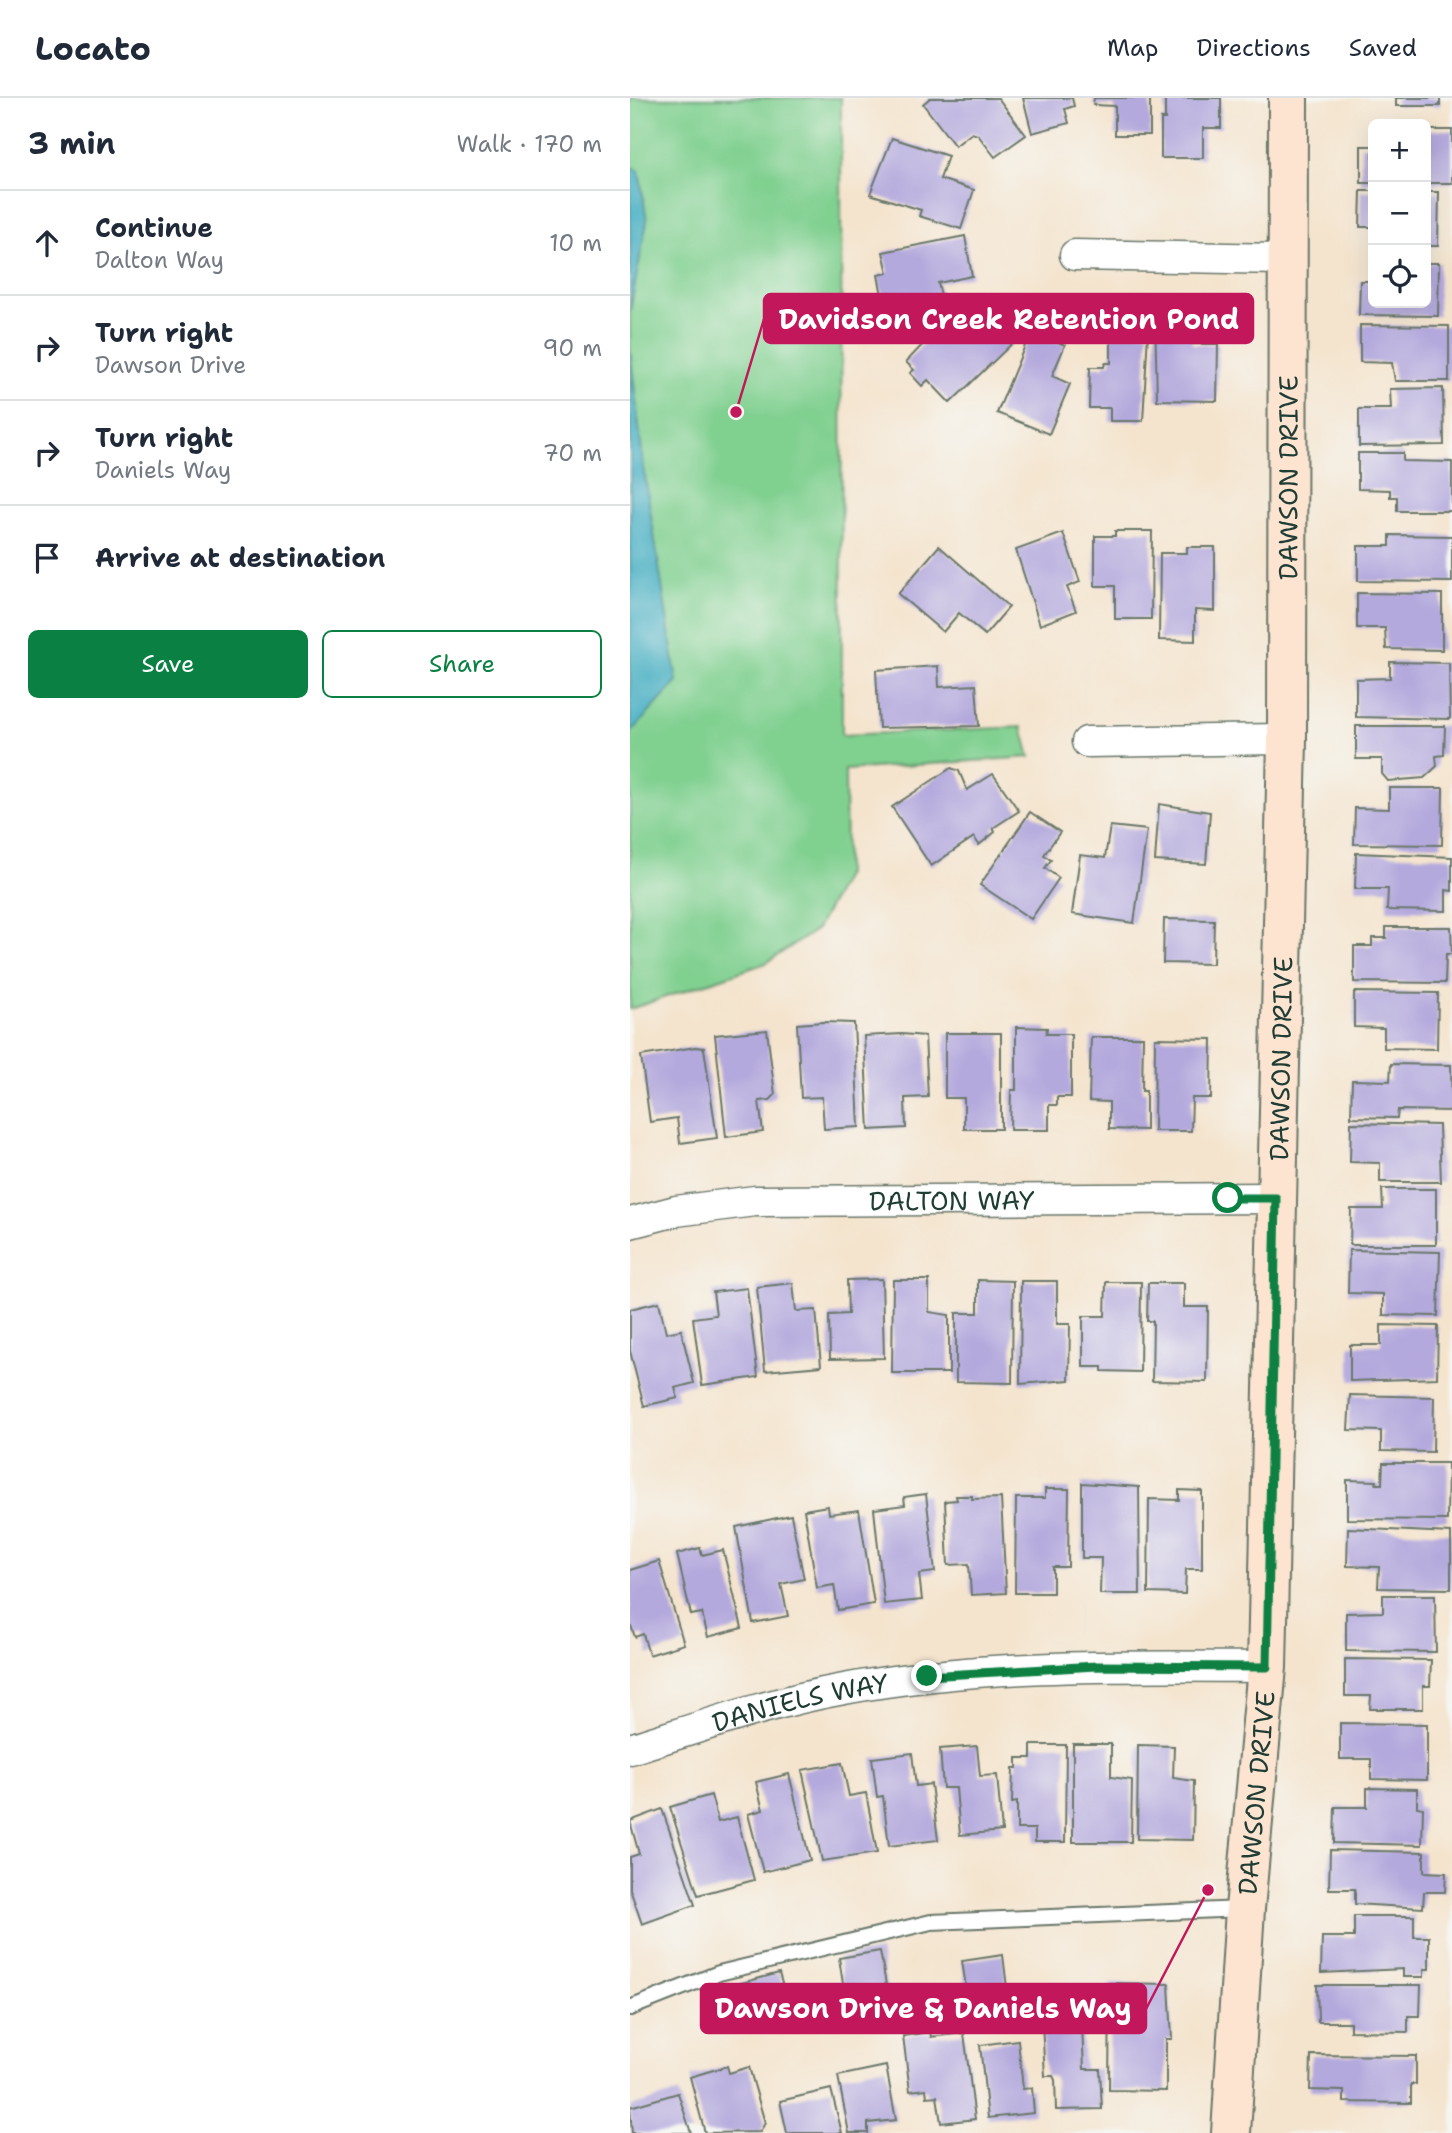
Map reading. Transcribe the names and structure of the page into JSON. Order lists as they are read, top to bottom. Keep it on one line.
{"streets":{"street":["DAWSON DRIVE","DALTON WAY","DANIELS WAY"]},"crossings":[["DAWSON DRIVE","DALTON WAY"],["DAWSON DRIVE","DANIELS WAY"]],"places":["Davidson Creek Retention Pond","Dawson Drive & Daniels Way"],"page":{"header":"Locato","nav":["Map","Directions","Saved"],"heading":["3 min","Walk · 170 m"],"map_buttons":["+","−"],"list":[["Continue","Dalton Way","10 m"],["Turn right","Dawson Drive","90 m"],["Turn right","Daniels Way","70 m"],"Arrive at destination"],"buttons":["Save","Share"]}}
